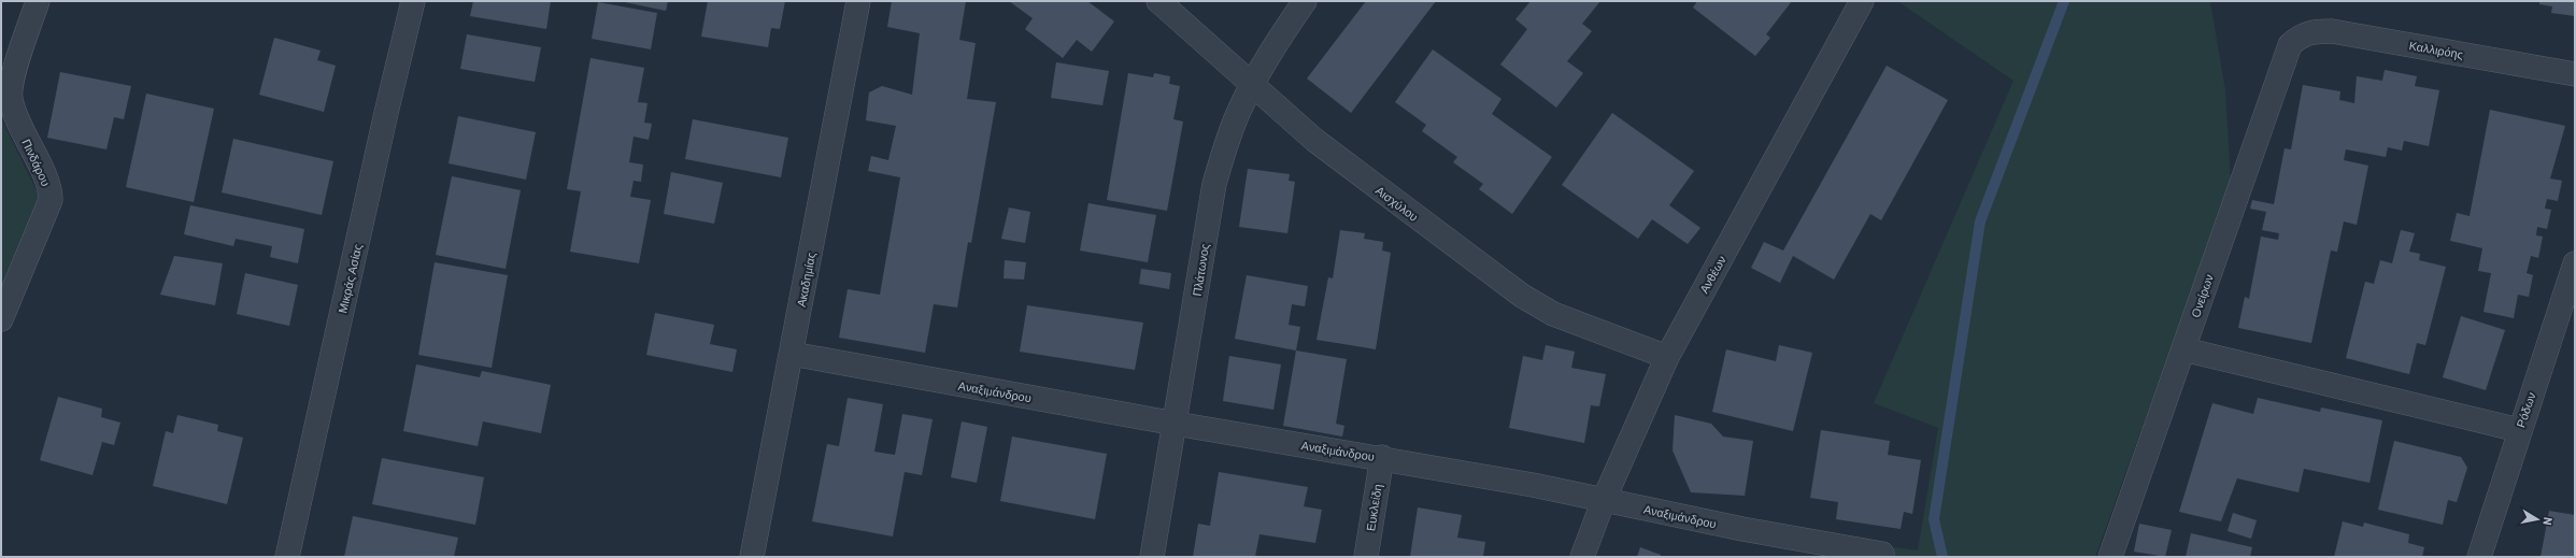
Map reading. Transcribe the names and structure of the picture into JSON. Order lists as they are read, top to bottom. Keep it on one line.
{"streets":{"street":["Καλλιρόης","Πινδάρου","Αισχύλου","Πλάτωνος","Ανθέων","Μικράς Ασίας","Ακαδημίας","Ονείρων","Αναξιμάνδρου","Ρόδων","Ευκλείδη"]},"crossings":[["Καλλιρόης","Ονείρων"],["Αισχύλου","Πλάτωνος"],["Αισχύλου","Ανθέων"],["Πλάτωνος","Αναξιμάνδρου"],["Ανθέων","Αναξιμάνδρου"],["Ακαδημίας","Αναξιμάνδρου"],["Αναξιμάνδρου","Ευκλείδη"]],"north":"right"}
